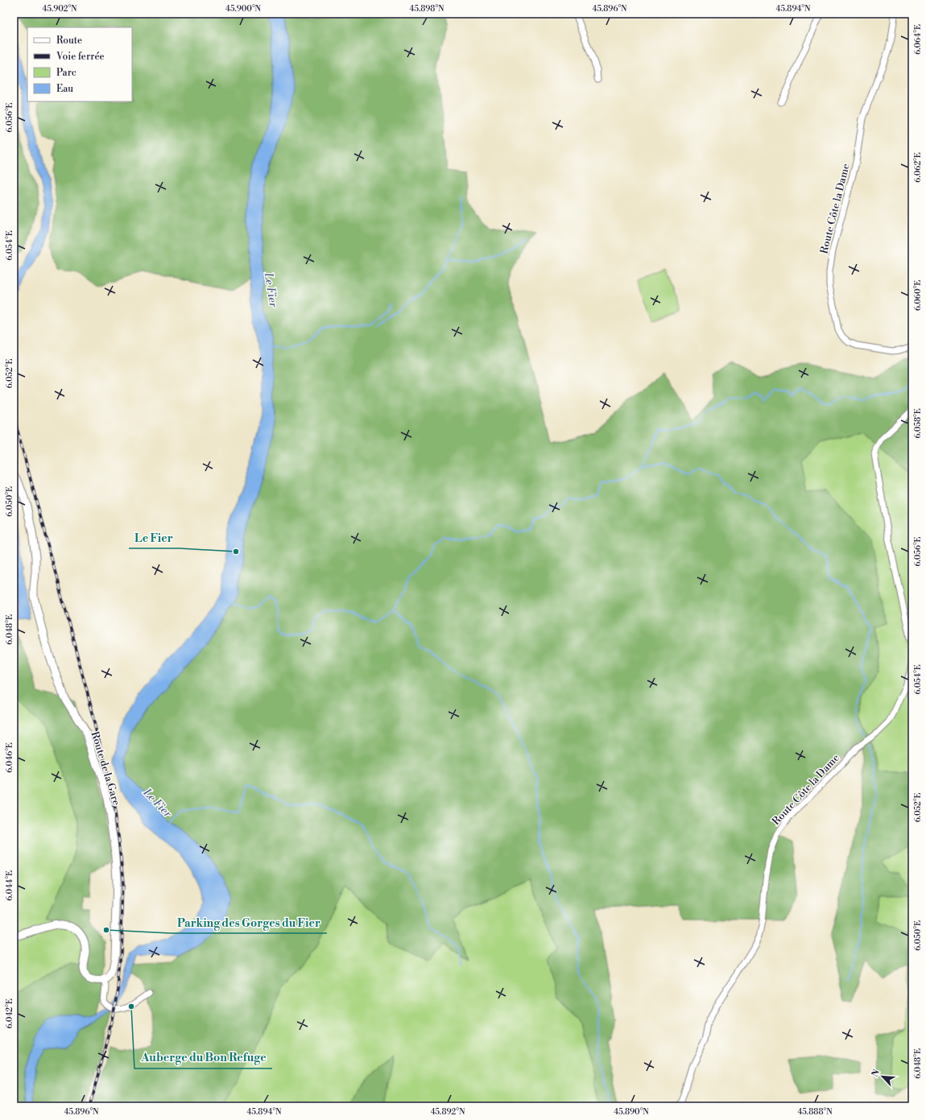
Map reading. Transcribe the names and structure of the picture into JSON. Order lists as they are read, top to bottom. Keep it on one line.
{"streets":{"street":["Route Côte la Dame","Route de la Gare"]},"water":["Le Fier"],"places":["Le Fier","Parking des Gorges du Fier","Auberge du Bon Refuge"],"legend":["Route","Voie ferrée","Parc","Eau"],"north":"top left","coordinates":["45.902°N","45.900°N","45.898°N","45.896°N","45.894°N","6.064°E","6.056°E","6.062°E","6.054°E","6.060°E","6.052°E","6.058°E","6.050°E","6.048°E","6.046°E","6.044°E","6.042°E","45.892°N","45.890°N","45.888°N"]}
